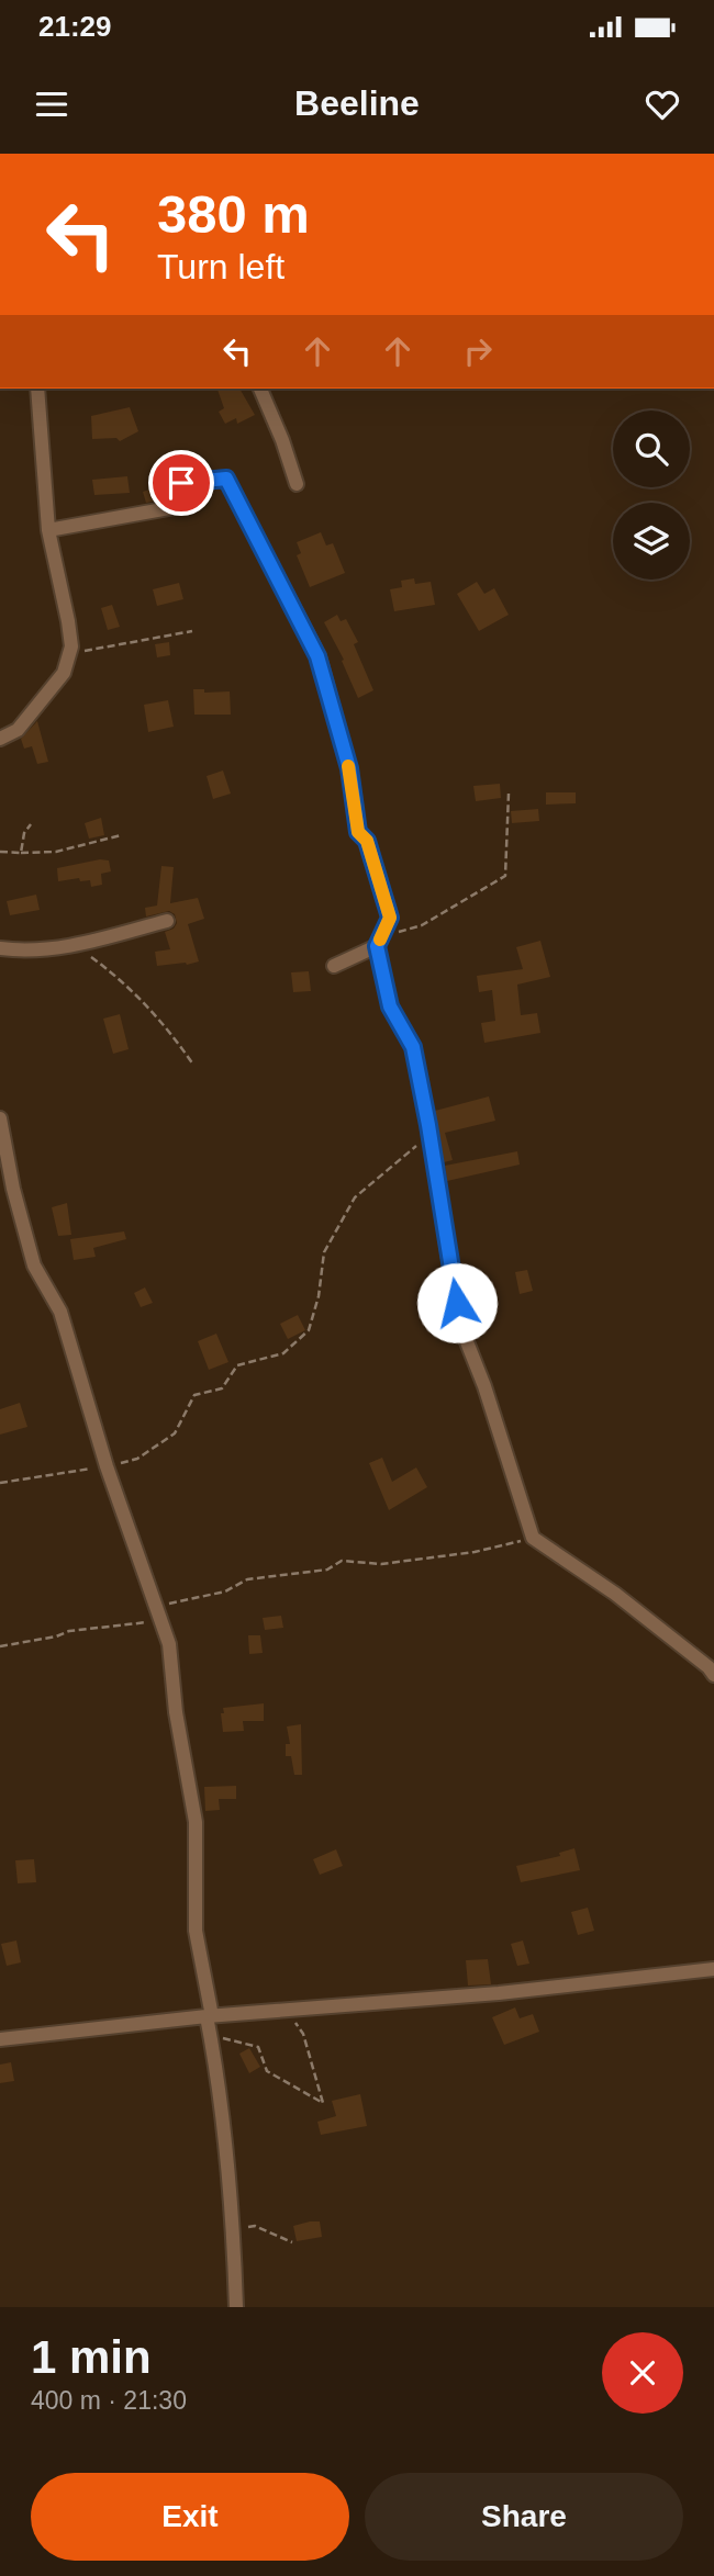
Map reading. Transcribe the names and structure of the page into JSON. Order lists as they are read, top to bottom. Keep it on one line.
{"page":{"status":"21:29","header":"Beeline","turn":["380 m","Turn left"],"heading":["1 min","400 m · 21:30"],"buttons":["Exit","Share"]}}
